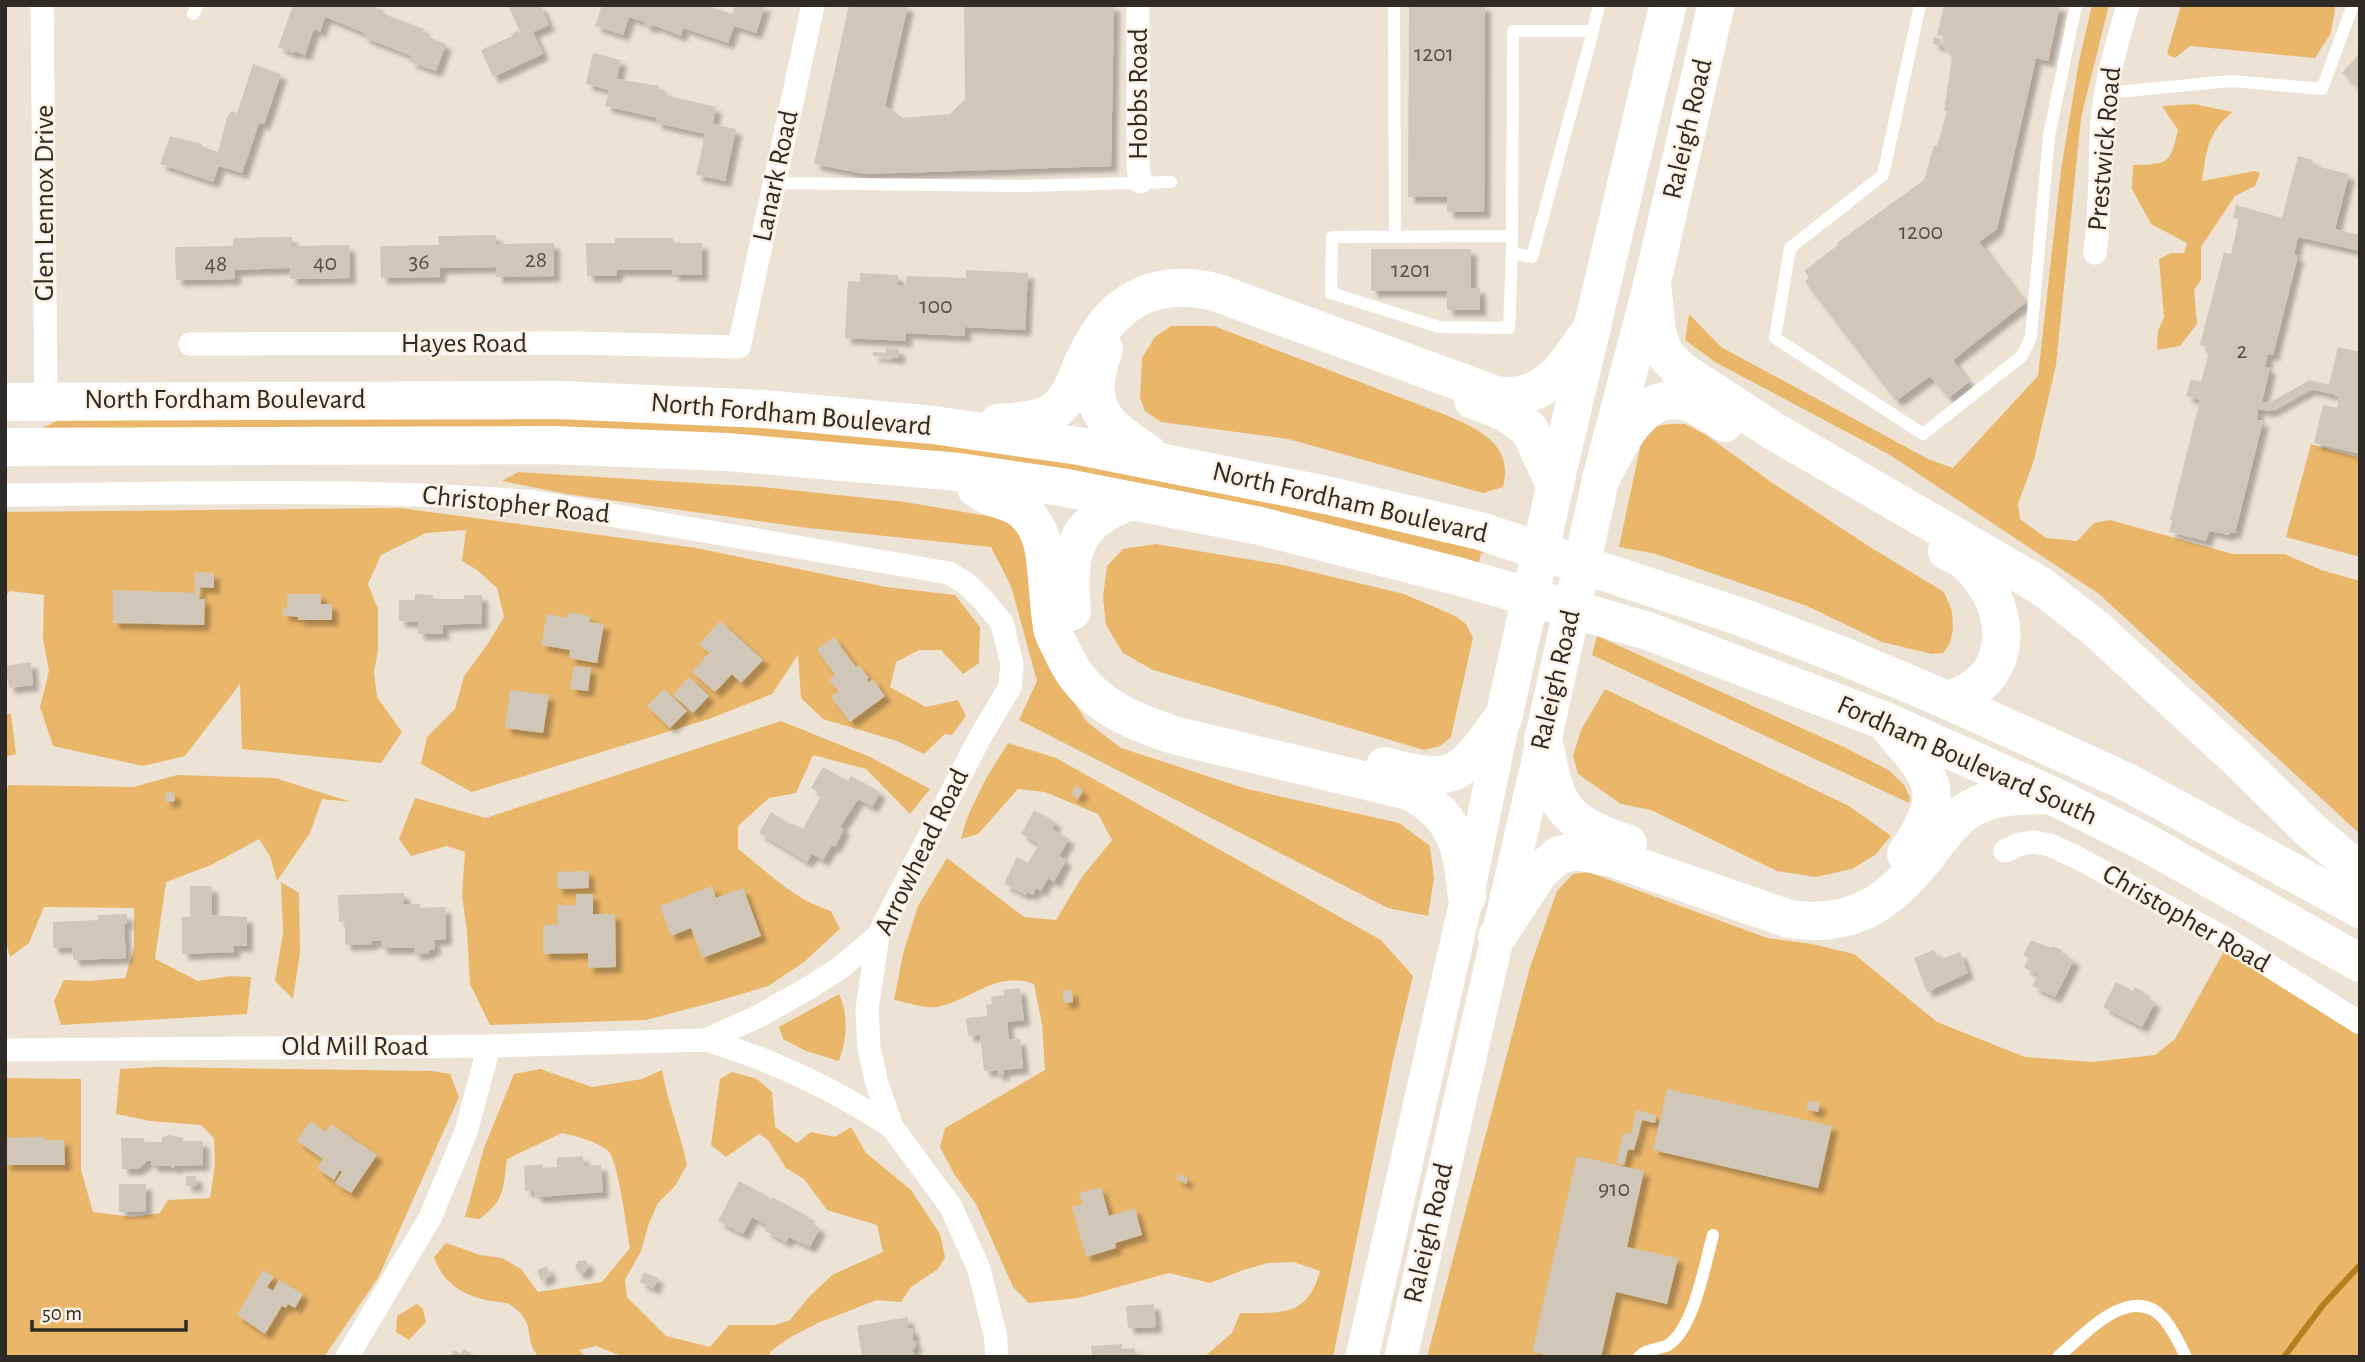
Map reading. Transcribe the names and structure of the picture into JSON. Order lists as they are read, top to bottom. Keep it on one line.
{"streets":{"highway":["North Fordham Boulevard","Fordham Boulevard South"],"main road":["Raleigh Road"],"street":["Hobbs Road","Prestwick Road","Lanark Road","Glen Lennox Drive","Hayes Road","Christopher Road","Arrowhead Road","Old Mill Road"]},"crossings":[["Lanark Road","Hayes Road"],["Glen Lennox Drive","North Fordham Boulevard"],["North Fordham Boulevard","Fordham Boulevard South"],["Christopher Road","Arrowhead Road"],["Arrowhead Road","Old Mill Road"]],"house_numbers":["1201","1200","28","36","40","48","1201","100","2","910"],"scale_bar":"50 m"}
